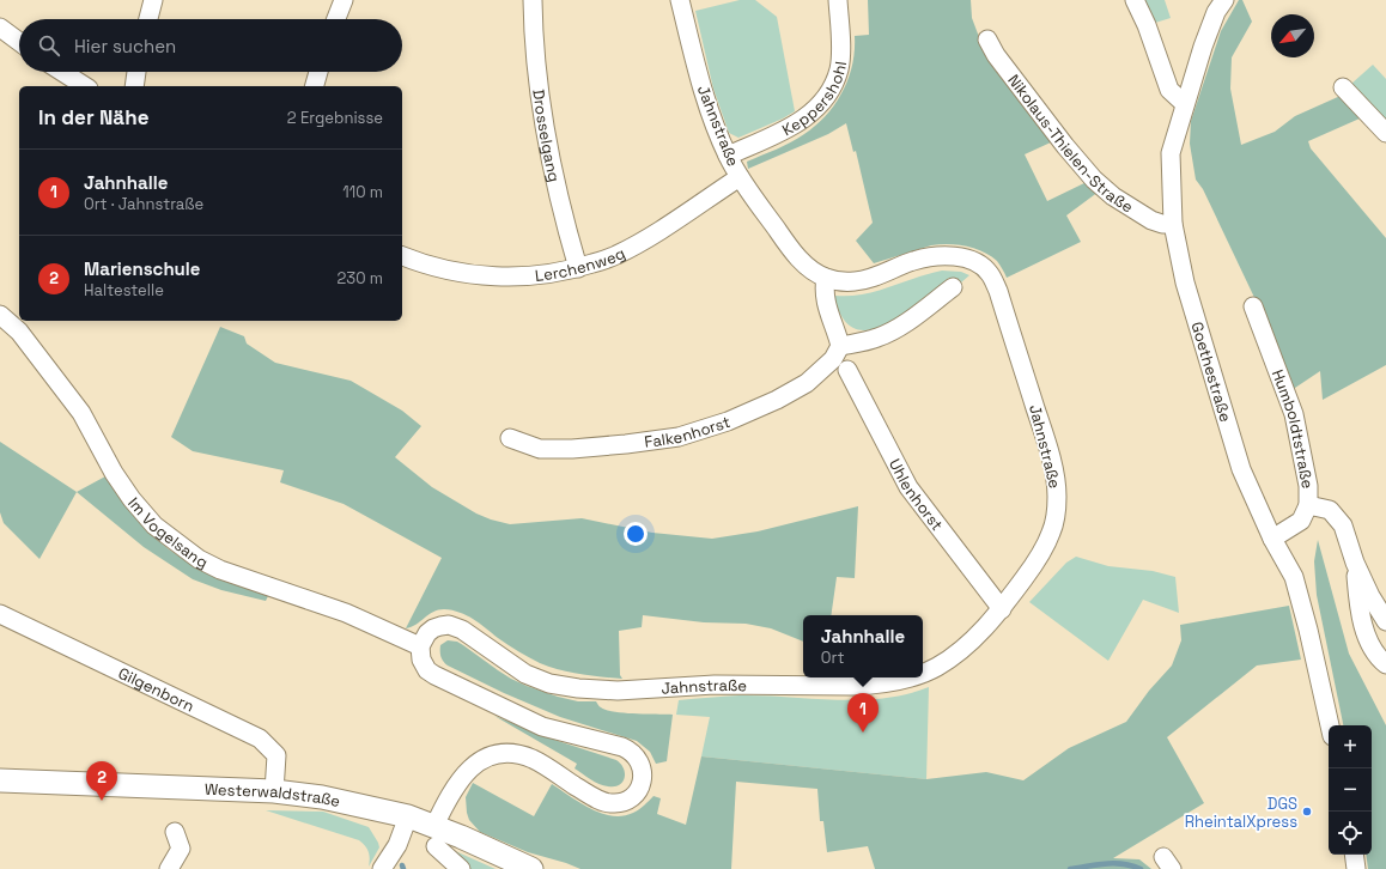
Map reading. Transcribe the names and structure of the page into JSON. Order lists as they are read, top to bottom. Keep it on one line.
{"streets":{"main road":["Westerwaldstraße"],"street":["Keppershohl","Jahnstraße","Drosselgang","Nikolaus-Thielen-Straße","Lerchenweg","Goethestraße","Humboldtstraße","Falkenhorst","Uhlenhorst","Im Vogelsang","Gilgenborn"]},"crossings":[["Keppershohl","Jahnstraße"],["Jahnstraße","Lerchenweg"],["Jahnstraße","Uhlenhorst"],["Jahnstraße","Im Vogelsang"],["Drosselgang","Lerchenweg"],["Nikolaus-Thielen-Straße","Goethestraße"],["Goethestraße","Humboldtstraße"],["Gilgenborn","Westerwaldstraße"]],"places":["DGS RheintalXpress"],"north":"bottom left","page":{"search":"Hier suchen","heading":["In der Nähe","2 Ergebnisse"],"list":[{"mark":"1","name":"Jahnhalle","note":"Ort · Jahnstraße","value":"110 m"},{"mark":"2","name":"Marienschule","note":"Haltestelle","value":"230 m"}],"popup":["Jahnhalle","Ort"],"pins":["1","2"],"map_buttons":["+","−"]}}
